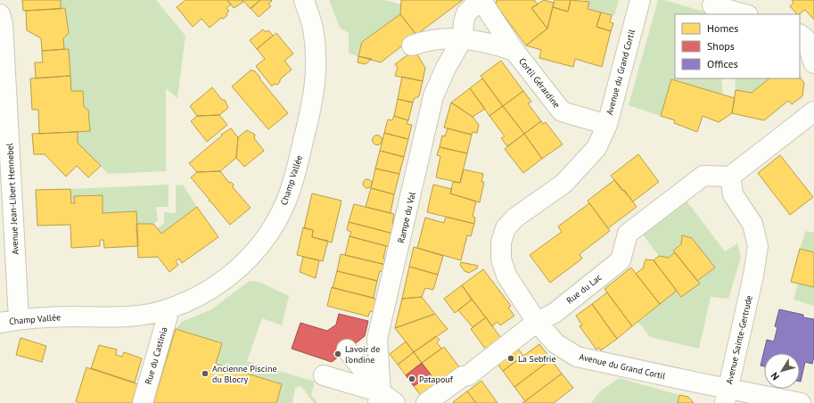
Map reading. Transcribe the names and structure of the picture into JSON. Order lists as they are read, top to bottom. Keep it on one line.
{"streets":{"street":["Avenue du Grand Cortil","Cortil Gérardine","Champ Vallée","Avenue Jean-Libert Hennebel","Rampe du Val","Rue du Lac","Avenue Sainte-Gertrude","Rue du Castinia"]},"crossings":[["Avenue du Grand Cortil","Cortil Gérardine"],["Avenue du Grand Cortil","Rue du Lac"],["Avenue du Grand Cortil","Avenue Sainte-Gertrude"],["Champ Vallée","Avenue Jean-Libert Hennebel"],["Champ Vallée","Rue du Castinia"],["Rue du Lac","Avenue Sainte-Gertrude"]],"places":["Lavoir de l’ondine","La Sebfrie","Ancienne Piscine du Blocry","Patapouf"],"legend":["Homes","Shops","Offices"],"north":"bottom left"}
